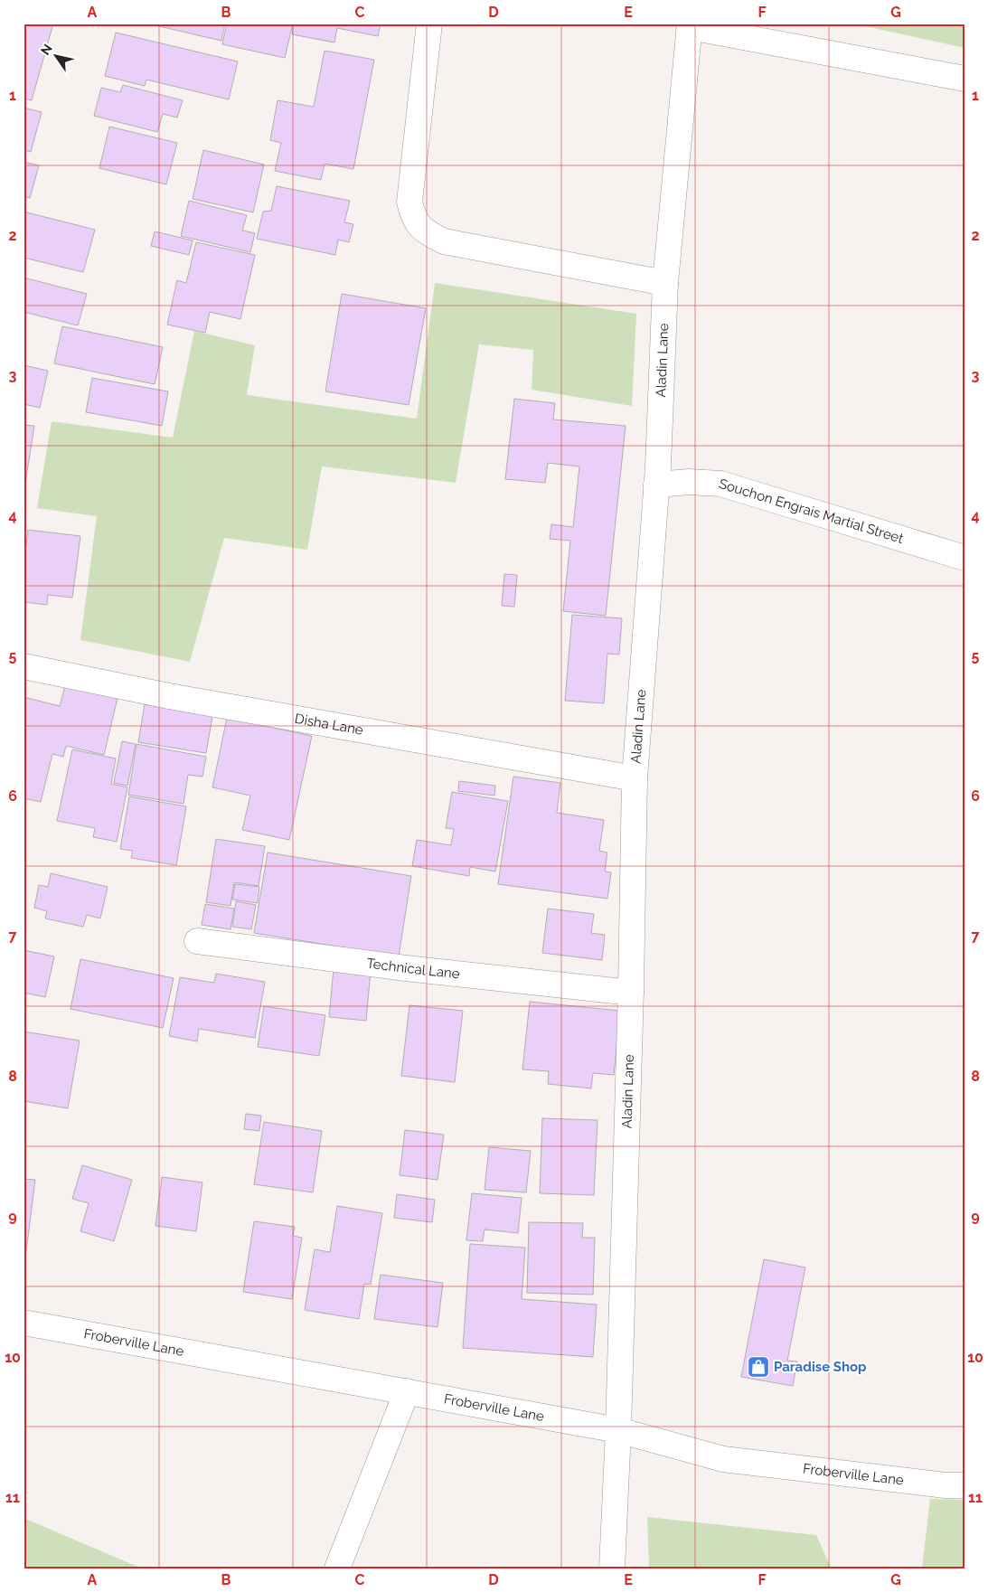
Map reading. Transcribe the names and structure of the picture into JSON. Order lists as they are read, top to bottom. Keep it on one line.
{"streets":{"street":["Aladin Lane","Souchon Engrais Martial Street","Disha Lane","Technical Lane","Froberville Lane"]},"crossings":[["Aladin Lane","Souchon Engrais Martial Street"],["Aladin Lane","Disha Lane"],["Aladin Lane","Technical Lane"],["Aladin Lane","Froberville Lane"]],"places":{"shop":["Paradise Shop"]},"north":"top left","grid":{"columns":["A","B","C","D","E","F","G"],"rows":["1","2","3","4","5","6","7","8","9","10","11"]}}
